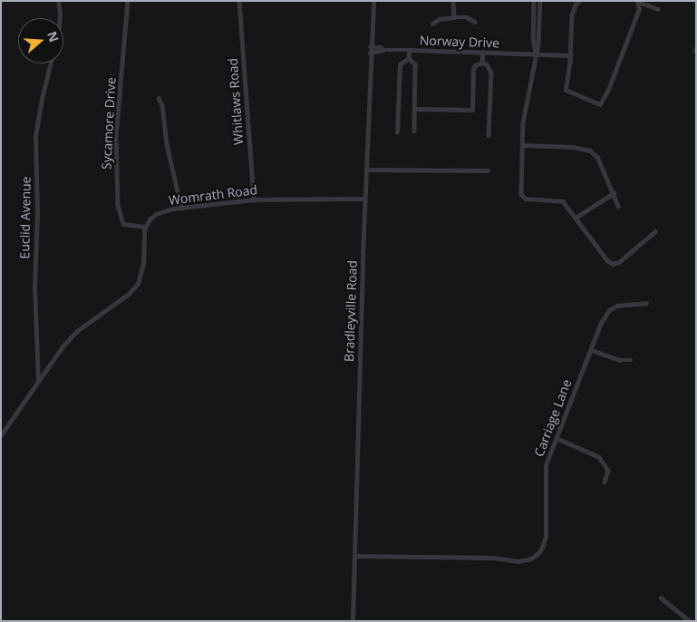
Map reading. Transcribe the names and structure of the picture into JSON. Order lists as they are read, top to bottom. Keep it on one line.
{"streets":{"street":["Norway Drive","Whitlaws Road","Sycamore Drive","Womrath Road","Euclid Avenue","Bradleyville Road","Carriage Lane"]},"crossings":[["Norway Drive","Bradleyville Road"],["Whitlaws Road","Womrath Road"],["Sycamore Drive","Womrath Road"],["Womrath Road","Bradleyville Road"],["Bradleyville Road","Carriage Lane"]],"north":"right"}
